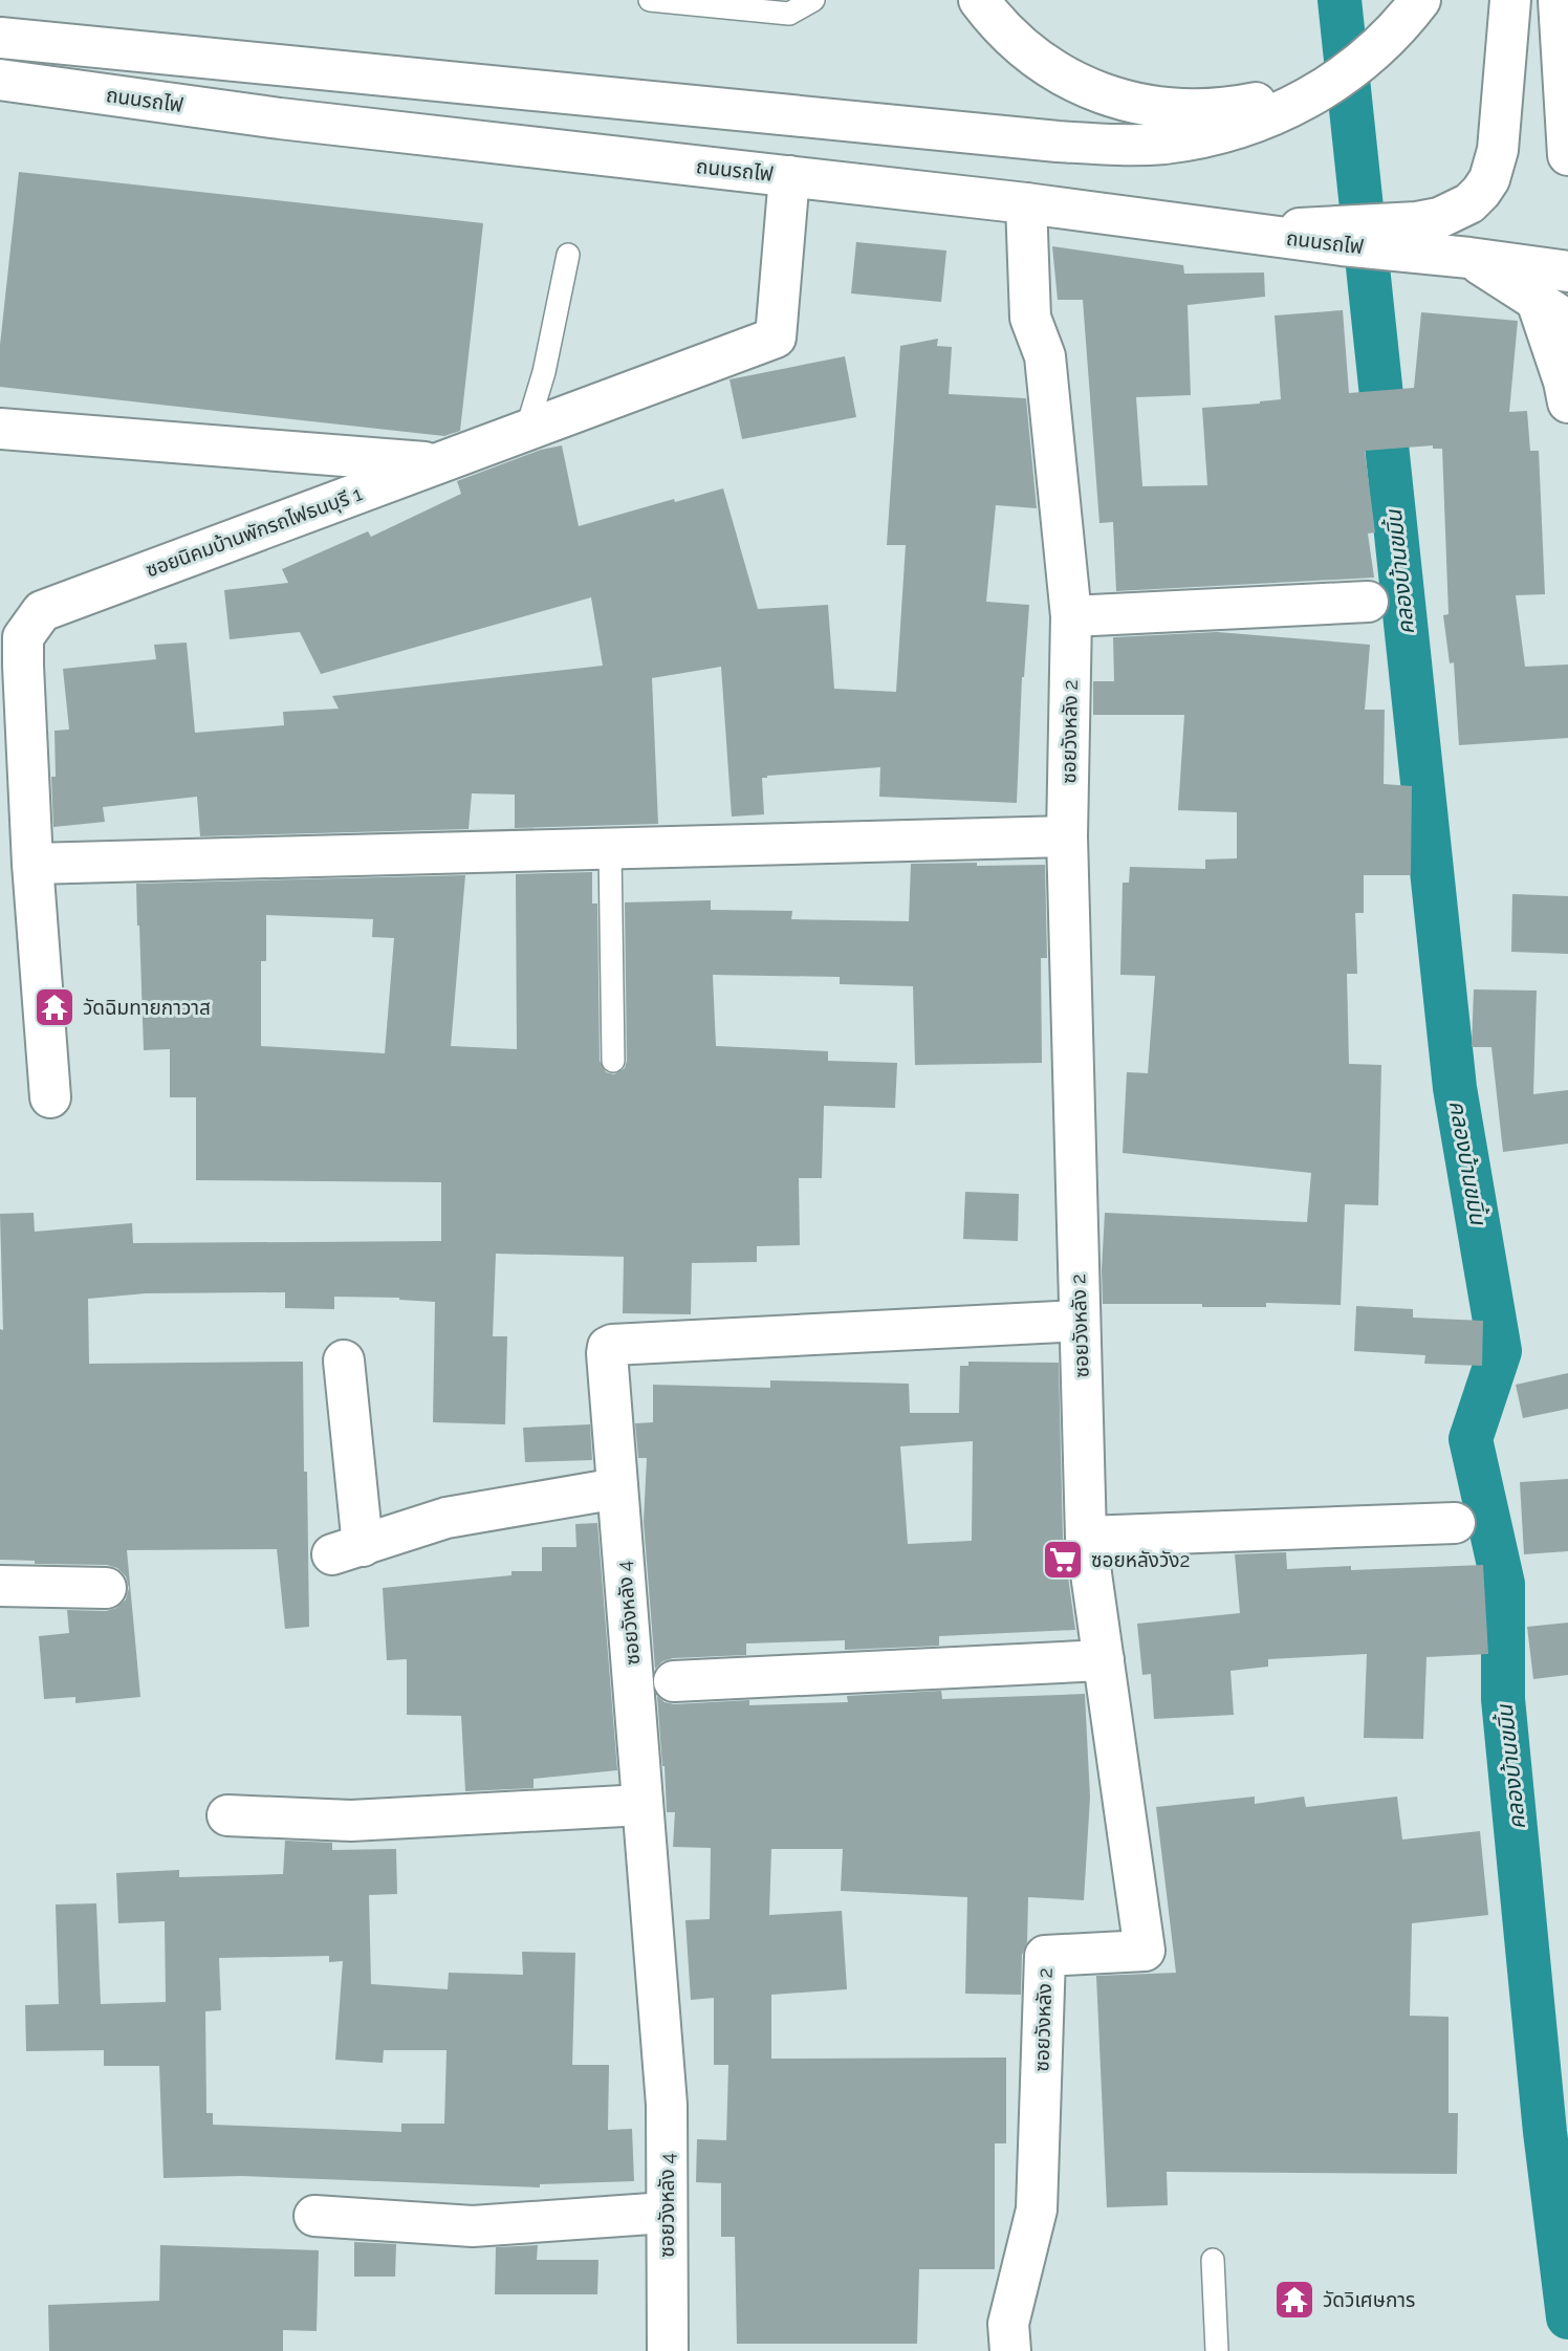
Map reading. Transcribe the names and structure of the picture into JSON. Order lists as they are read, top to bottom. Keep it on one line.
{"streets":{"street":["ถนนรถไฟ","ซอยนิคมบ้านพักรถไฟธนบุรี 1","ซอยวังหลัง 2","ซอยวังหลัง 4"]},"crossings":[["ถนนรถไฟ","ซอยนิคมบ้านพักรถไฟธนบุรี 1"],["ถนนรถไฟ","ซอยวังหลัง 2"],["ซอยวังหลัง 2","ซอยวังหลัง 4"]],"water":["คลองบ้านขมิ้น"],"places":{"temple":["วัดฉิมทายกาวาส","วัดวิเศษการ"],"supermarket":["ซอยหลังวัง2"]}}
